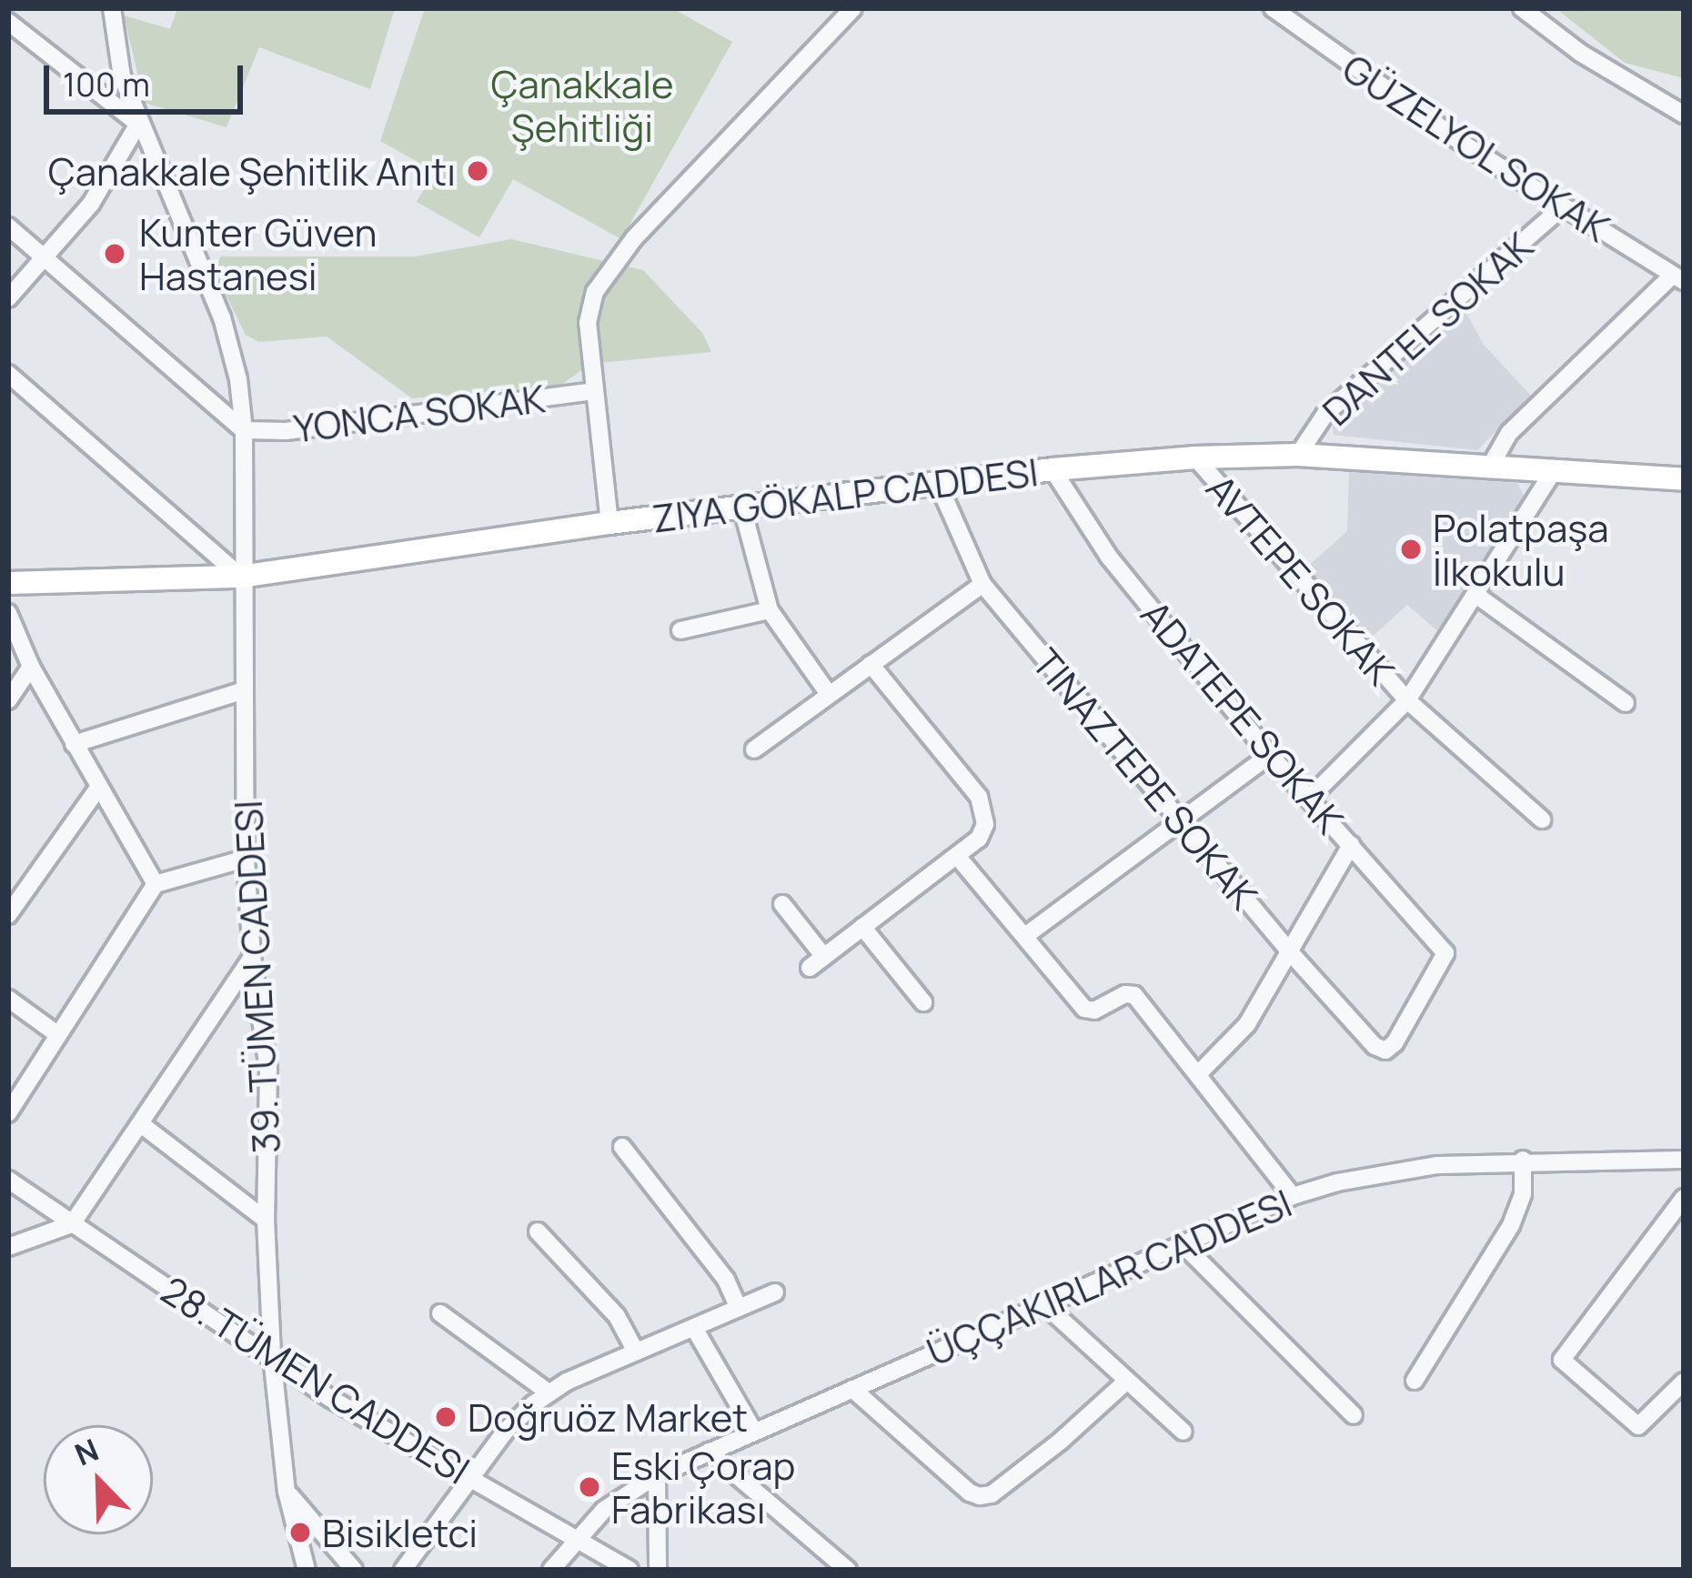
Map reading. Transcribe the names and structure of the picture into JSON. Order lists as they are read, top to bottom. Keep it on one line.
{"streets":{"main road":["ZIYA GÖKALP CADDESI"],"street":["GÜZELYOL SOKAK","DANTEL SOKAK","YONCA SOKAK","AVTEPE SOKAK","ADATEPE SOKAK","39. TÜMEN CADDESI","28. TÜMEN CADDESI"]},"crossings":[["GÜZELYOL SOKAK","DANTEL SOKAK"],["DANTEL SOKAK","ZIYA GÖKALP CADDESI"],["YONCA SOKAK","39. TÜMEN CADDESI"],["ZIYA GÖKALP CADDESI","AVTEPE SOKAK"],["ZIYA GÖKALP CADDESI","ADATEPE SOKAK"],["ZIYA GÖKALP CADDESI","39. TÜMEN CADDESI"],["39. TÜMEN CADDESI","28. TÜMEN CADDESI"]],"parks":["Çanakkale Şehitliği"],"places":["Çanakkale Şehitlik Anıtı","Kunter Güven Hastanesi","Polatpaşa İlkokulu","Doğruöz Market","Eski Çorap Fabrikası","Bisikletci"],"scale_bar":"100 m","north":"top left"}
